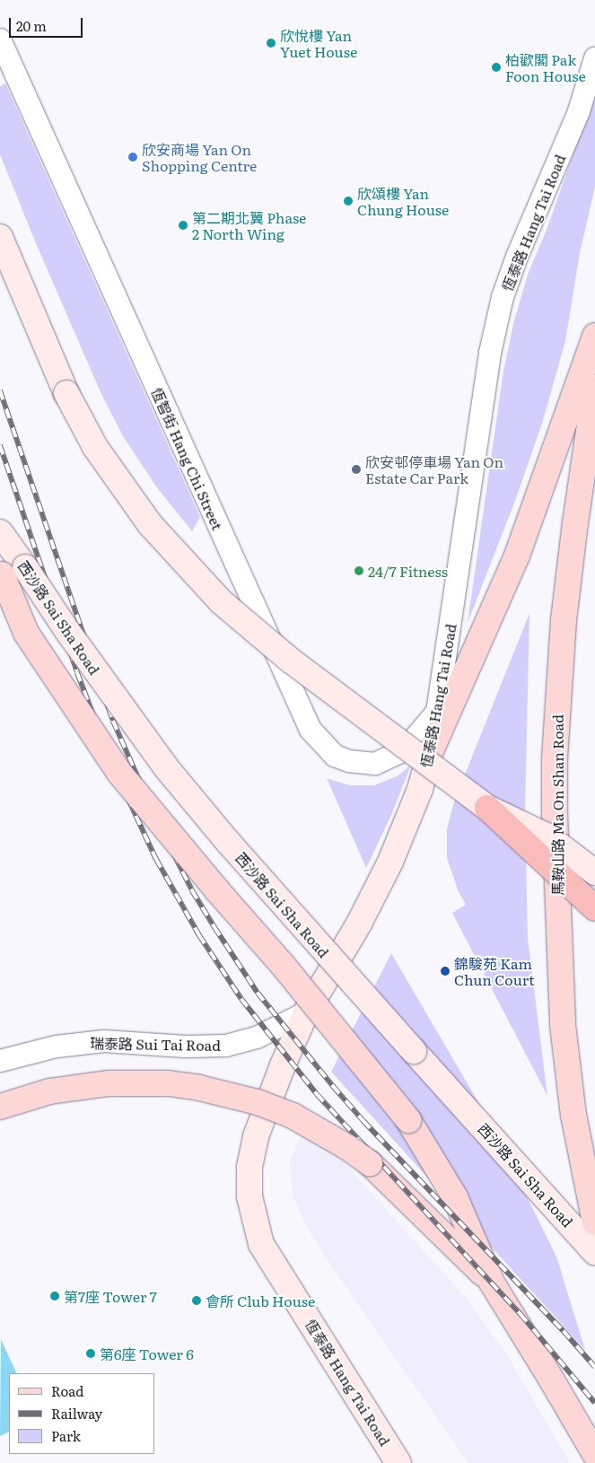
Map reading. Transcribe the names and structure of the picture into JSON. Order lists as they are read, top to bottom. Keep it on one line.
{"streets":{"main road":["恆泰路 Hang Tai Road","西沙路 Sai Sha Road","馬鞍山路 Ma On Shan Road"],"street":["恆智街 Hang Chi Street","瑞泰路 Sui Tai Road"]},"crossings":[["恆泰路 Hang Tai Road","恆智街 Hang Chi Street"],["恆泰路 Hang Tai Road","瑞泰路 Sui Tai Road"]],"places":["欣悅樓 Yan Yuet House","柏歡閣 Pak Foon House","欣安商場 Yan On Shopping Centre","欣頌樓 Yan Chung House","第二期北翼 Phase 2 North Wing","欣安邨停車場 Yan On Estate Car Park","24/7 Fitness","錦駿苑 Kam Chun Court","第7座 Tower 7","會所 Club House","第6座 Tower 6"],"legend":["Road","Railway","Park"],"scale_bar":"20 m"}
